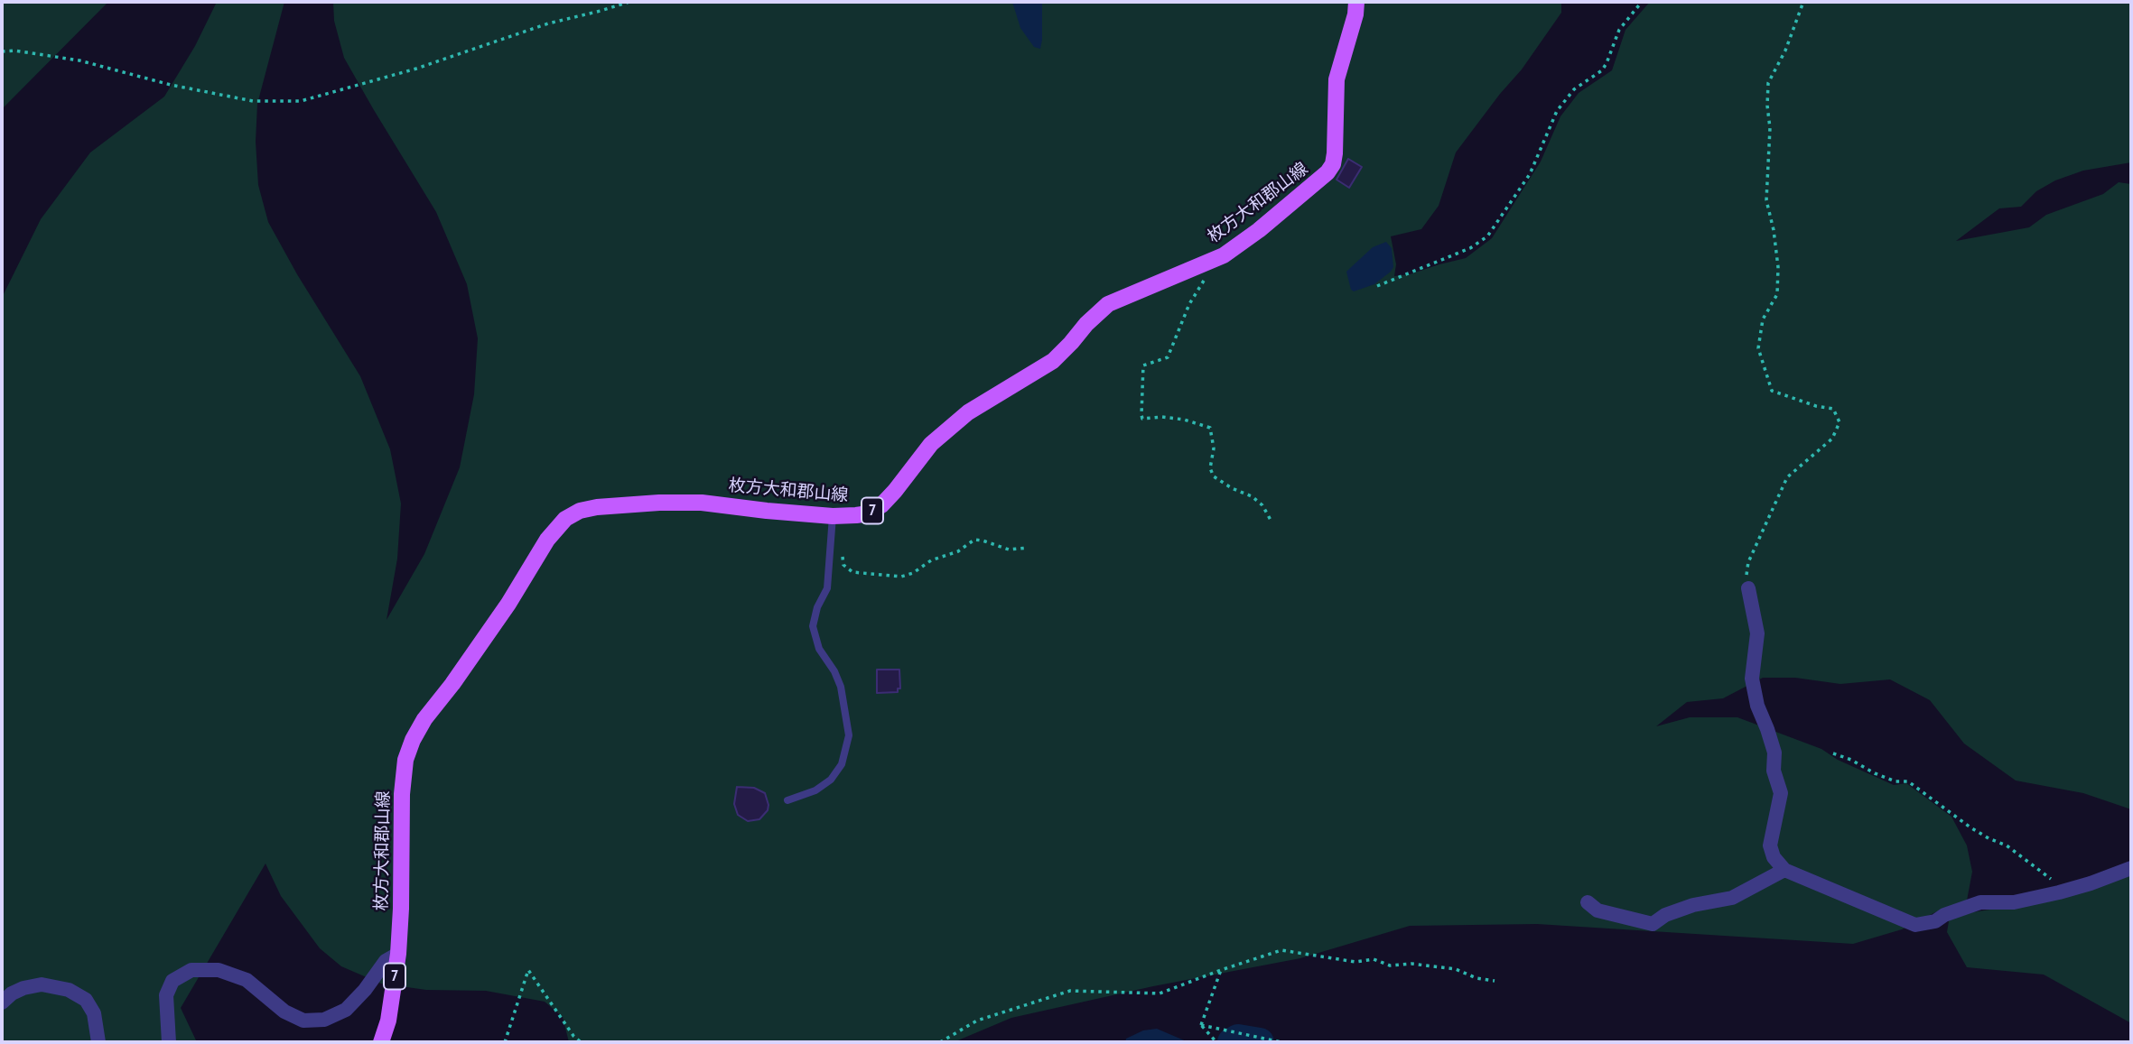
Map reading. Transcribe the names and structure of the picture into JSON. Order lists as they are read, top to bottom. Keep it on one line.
{"streets":{"main road":["枚方大和郡山線","7"]}}
